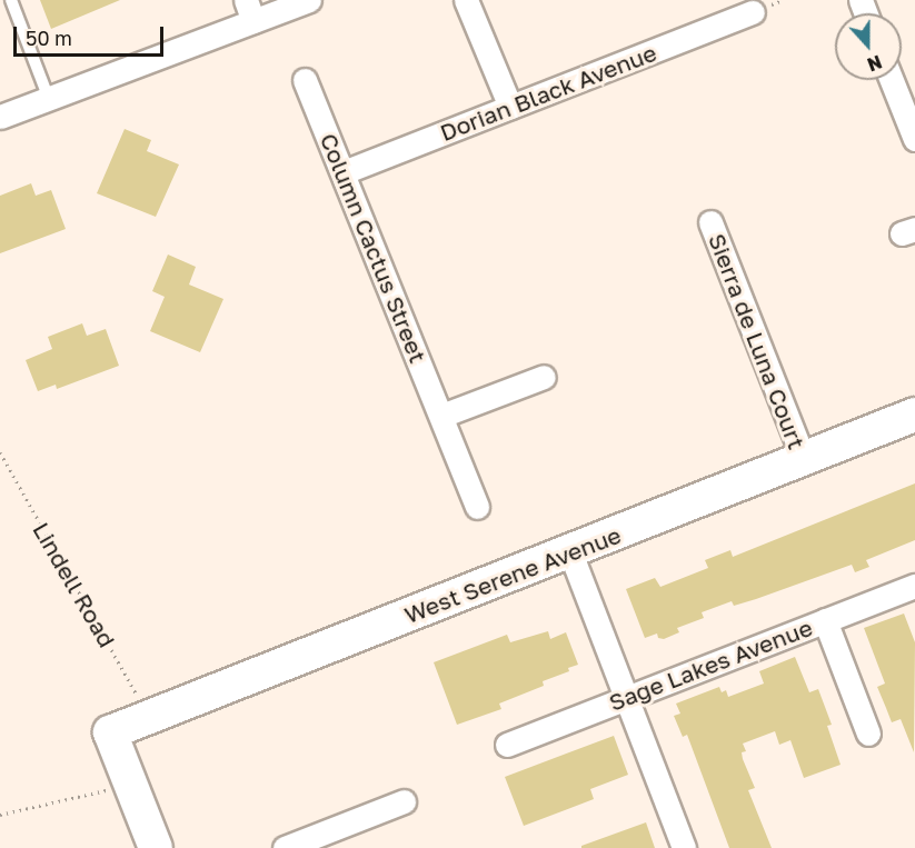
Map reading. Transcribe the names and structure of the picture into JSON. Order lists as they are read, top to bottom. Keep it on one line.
{"streets":{"street":["Dorian Black Avenue","Column Cactus Street","Sierra de Luna Court","West Serene Avenue","Sage Lakes Avenue"],"path":["Lindell Road"]},"crossings":[["Dorian Black Avenue","Column Cactus Street"],["Sierra de Luna Court","West Serene Avenue"],["West Serene Avenue","Lindell Road"]],"scale_bar":"50 m","north":"bottom"}
